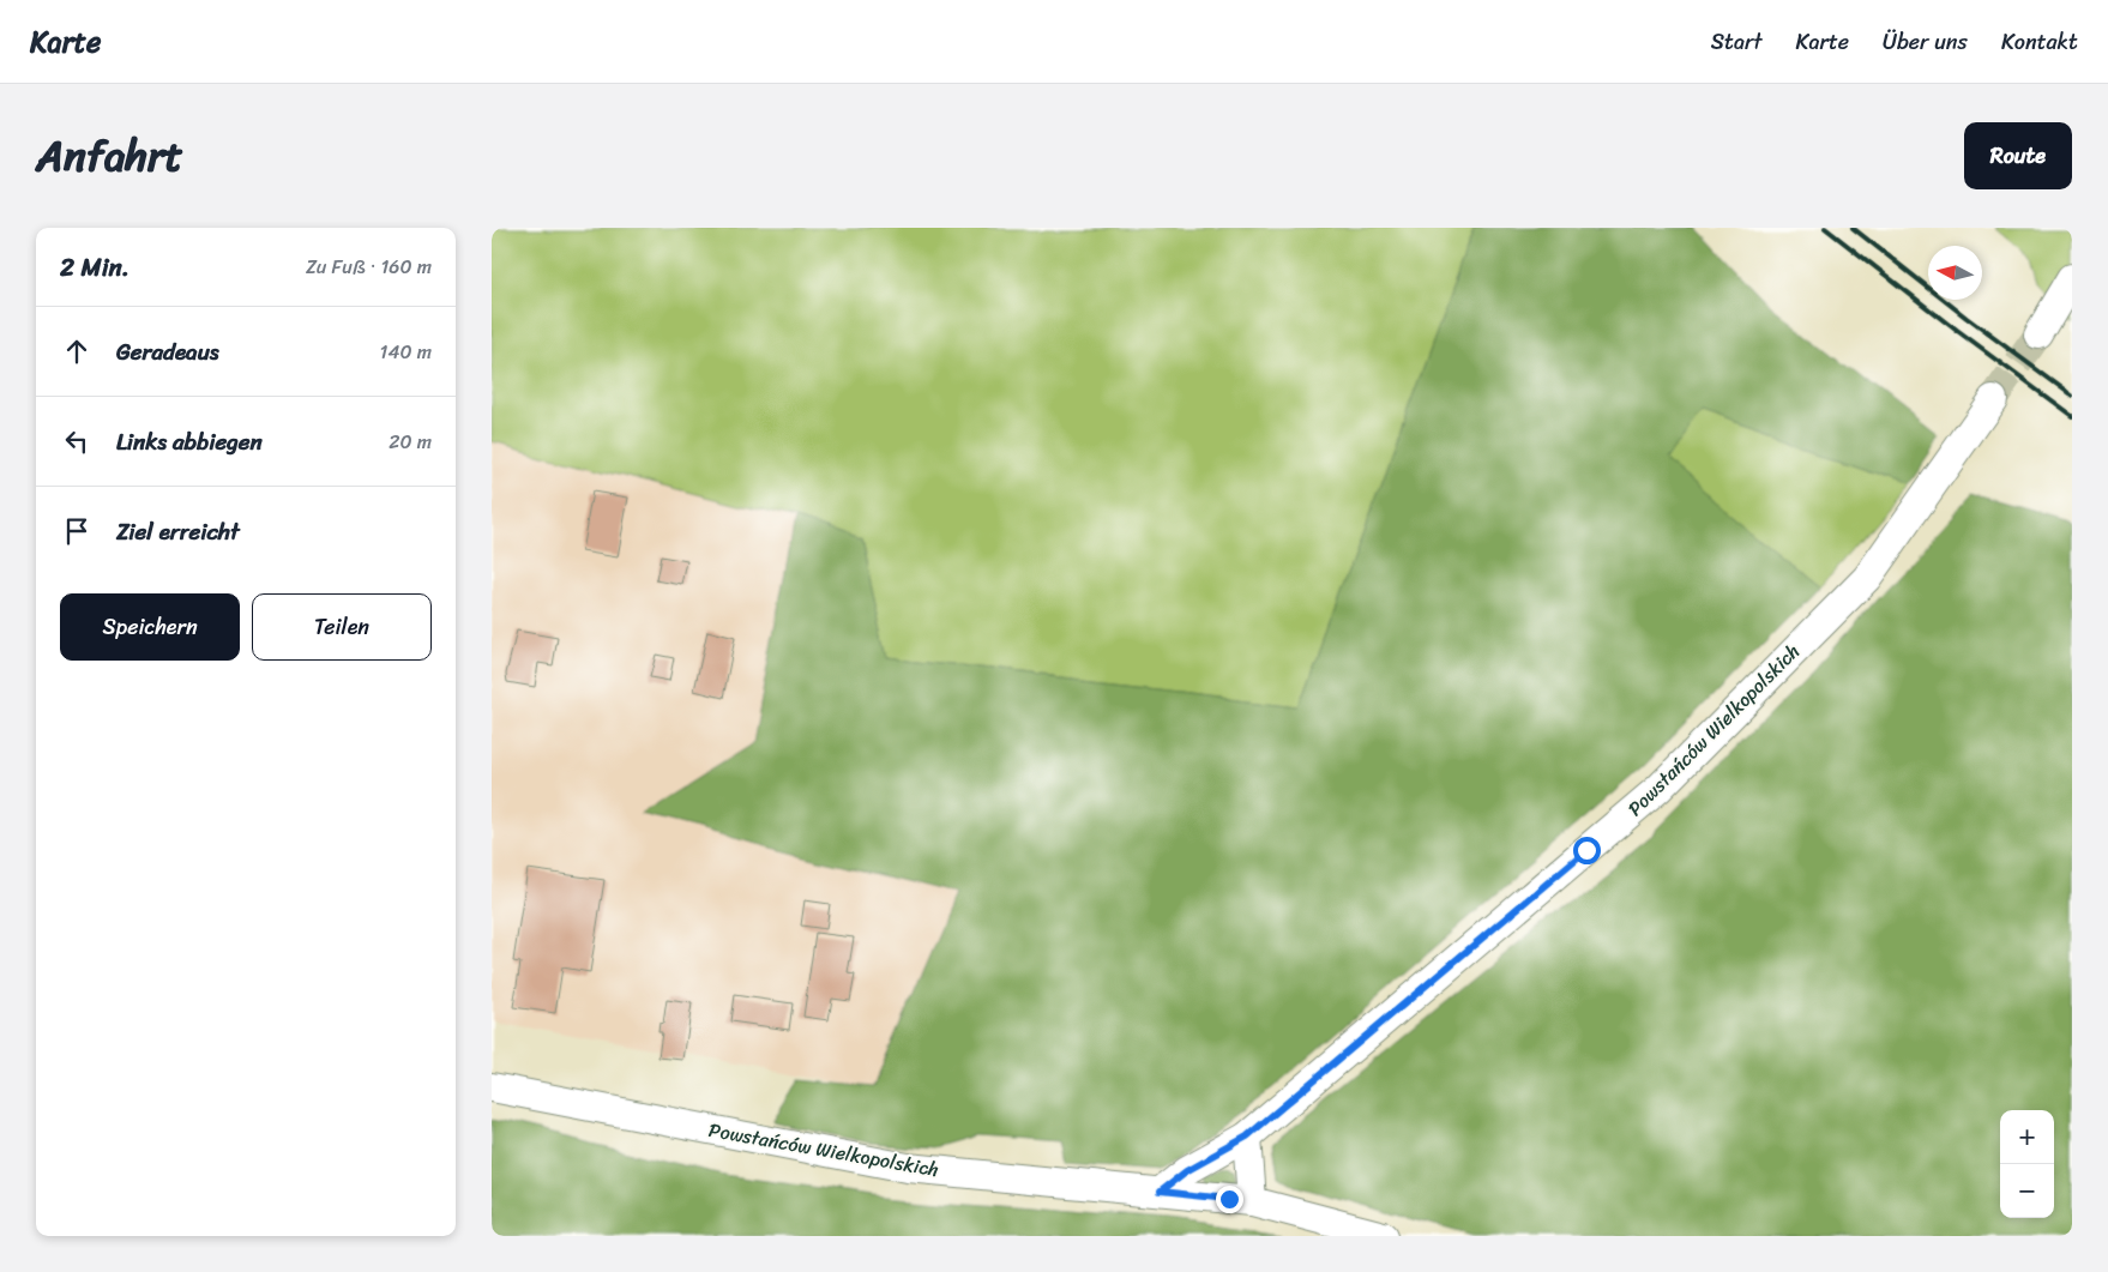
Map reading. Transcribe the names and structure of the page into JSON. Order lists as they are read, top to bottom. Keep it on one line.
{"streets":{"street":["Powstańców Wielkopolskich"]},"north":"left","page":{"header":"Karte","nav":["Start","Karte","Über uns","Kontakt"],"title":"Anfahrt","buttons":["Route",["Speichern","Teilen"]],"heading":["2 Min.","Zu Fuß · 160 m"],"list":[["Geradeaus","140 m"],["Links abbiegen","20 m"],"Ziel erreicht"],"map_buttons":["+","−"]}}
